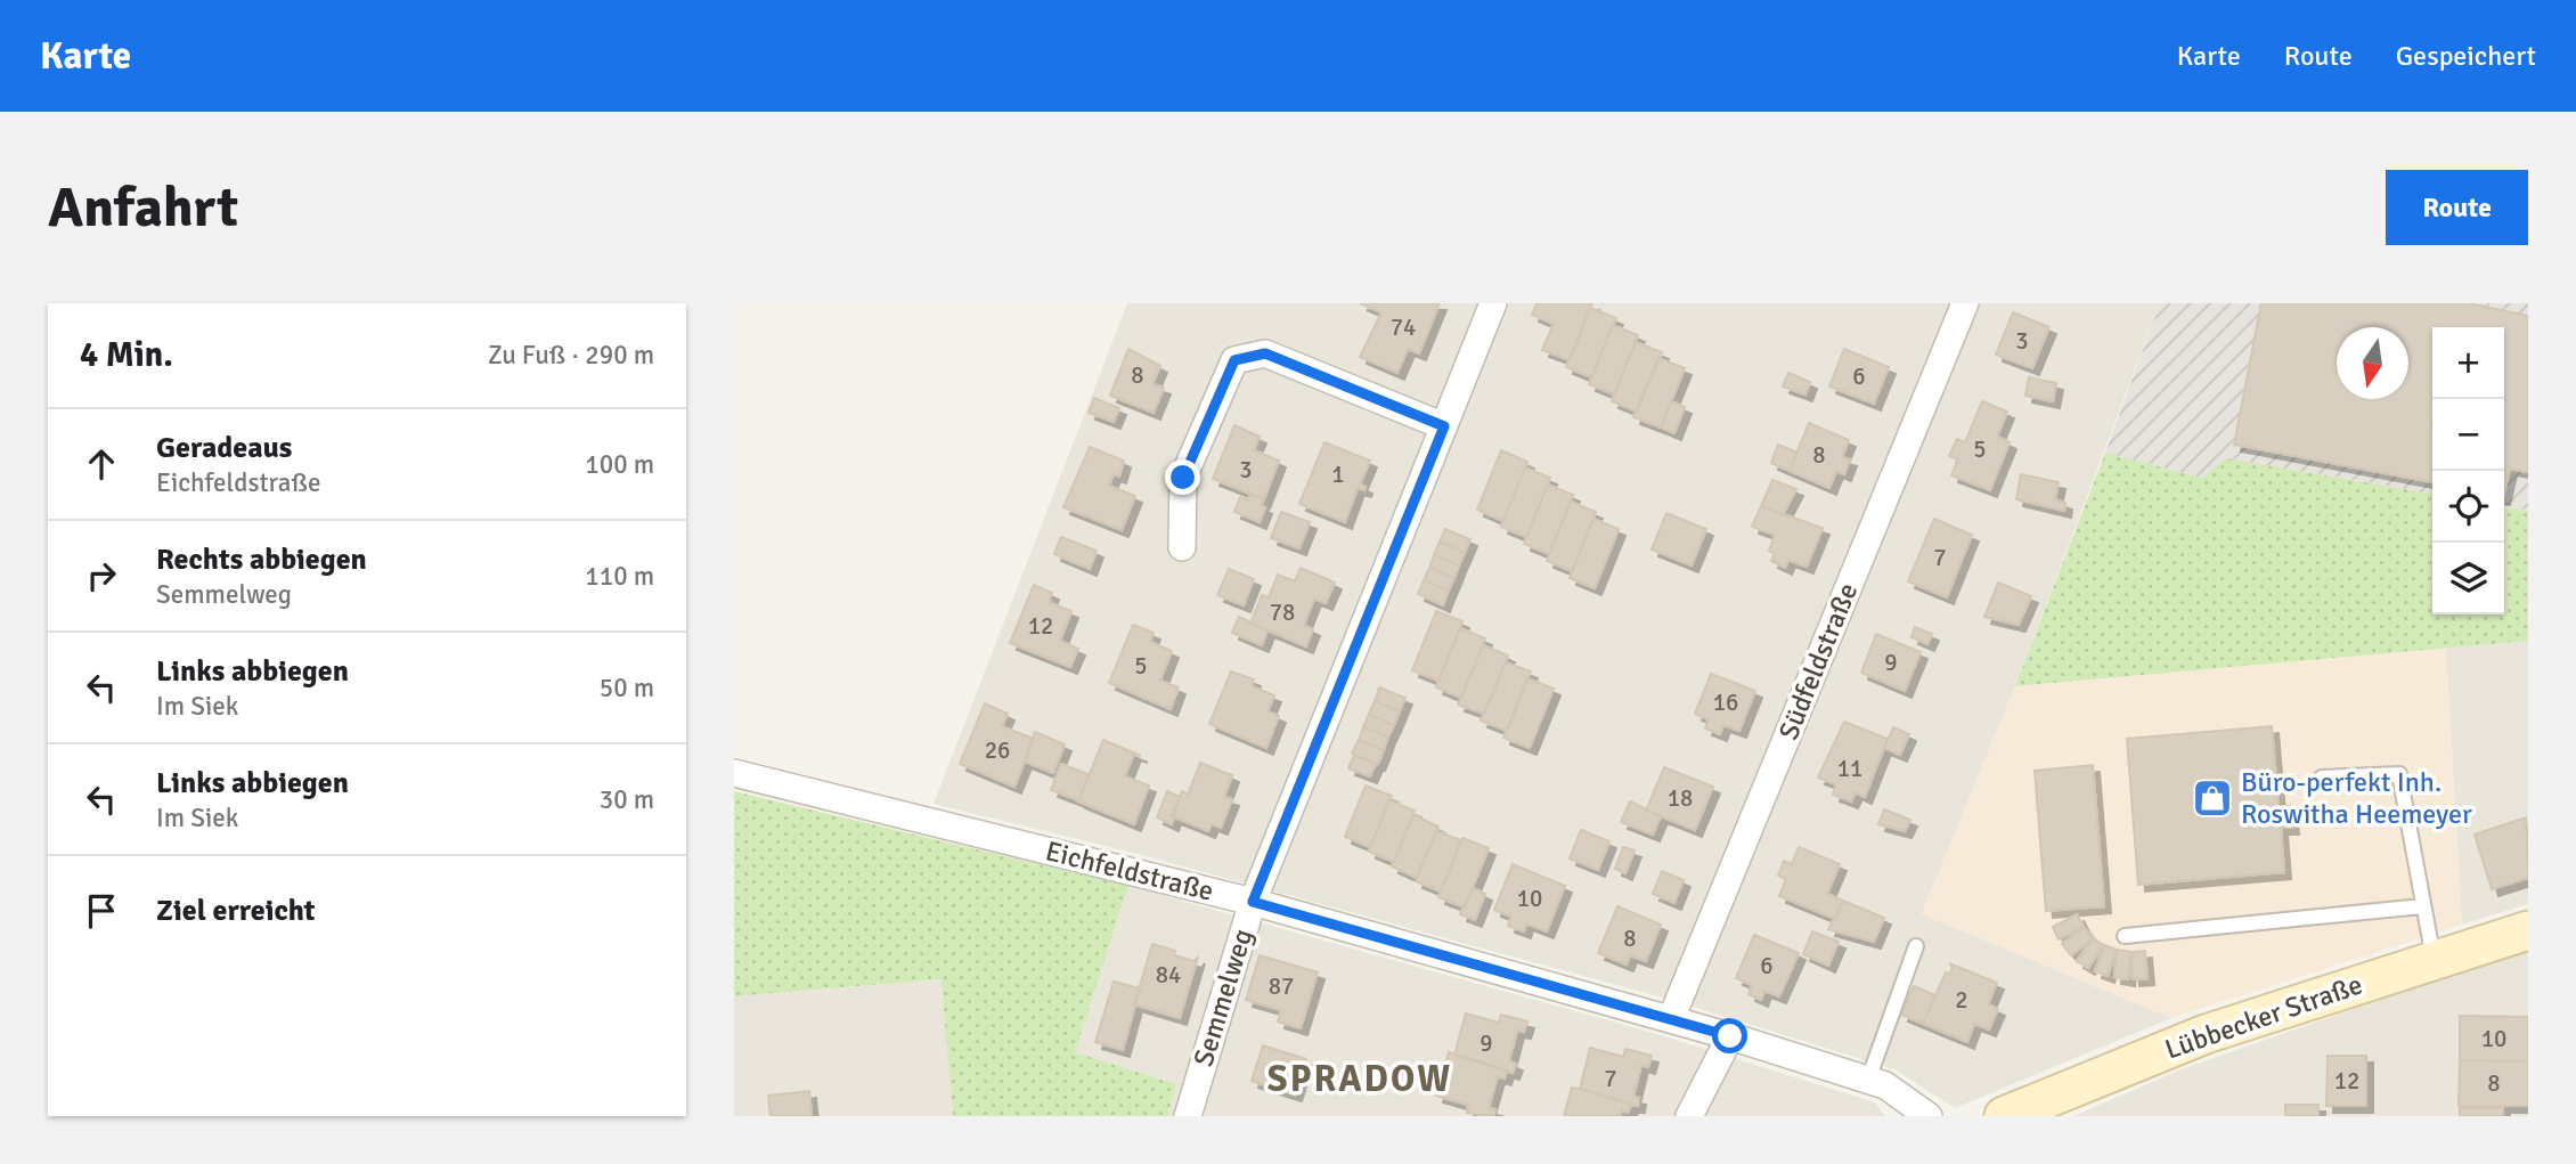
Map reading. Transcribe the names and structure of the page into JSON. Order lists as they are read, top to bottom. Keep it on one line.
{"streets":{"main road":["Lübbecker Straße"],"street":["Südfeldstraße","Eichfeldstraße","Semmelweg"]},"crossings":[["Südfeldstraße","Eichfeldstraße"],["Eichfeldstraße","Semmelweg"]],"districts":["SPRADOW"],"places":{"shop":["Büro-perfekt Inh. Roswitha Heemeyer"]},"house_numbers":["74","3","8","6","5","8","3","1","7","78","12","9","5","16","26","11","18","10","8","6","84","87","2","10","9","7","12","8"],"north":"bottom","page":{"header":"Karte","nav":["Karte","Route","Gespeichert"],"buttons":"Route","title":"Anfahrt","heading":["4 Min.","Zu Fuß · 290 m"],"map_buttons":["+","−"],"list":[["Geradeaus","Eichfeldstraße","100 m"],["Rechts abbiegen","Semmelweg","110 m"],["Links abbiegen","Im Siek","50 m"],["Links abbiegen","Im Siek","30 m"],"Ziel erreicht"]}}
